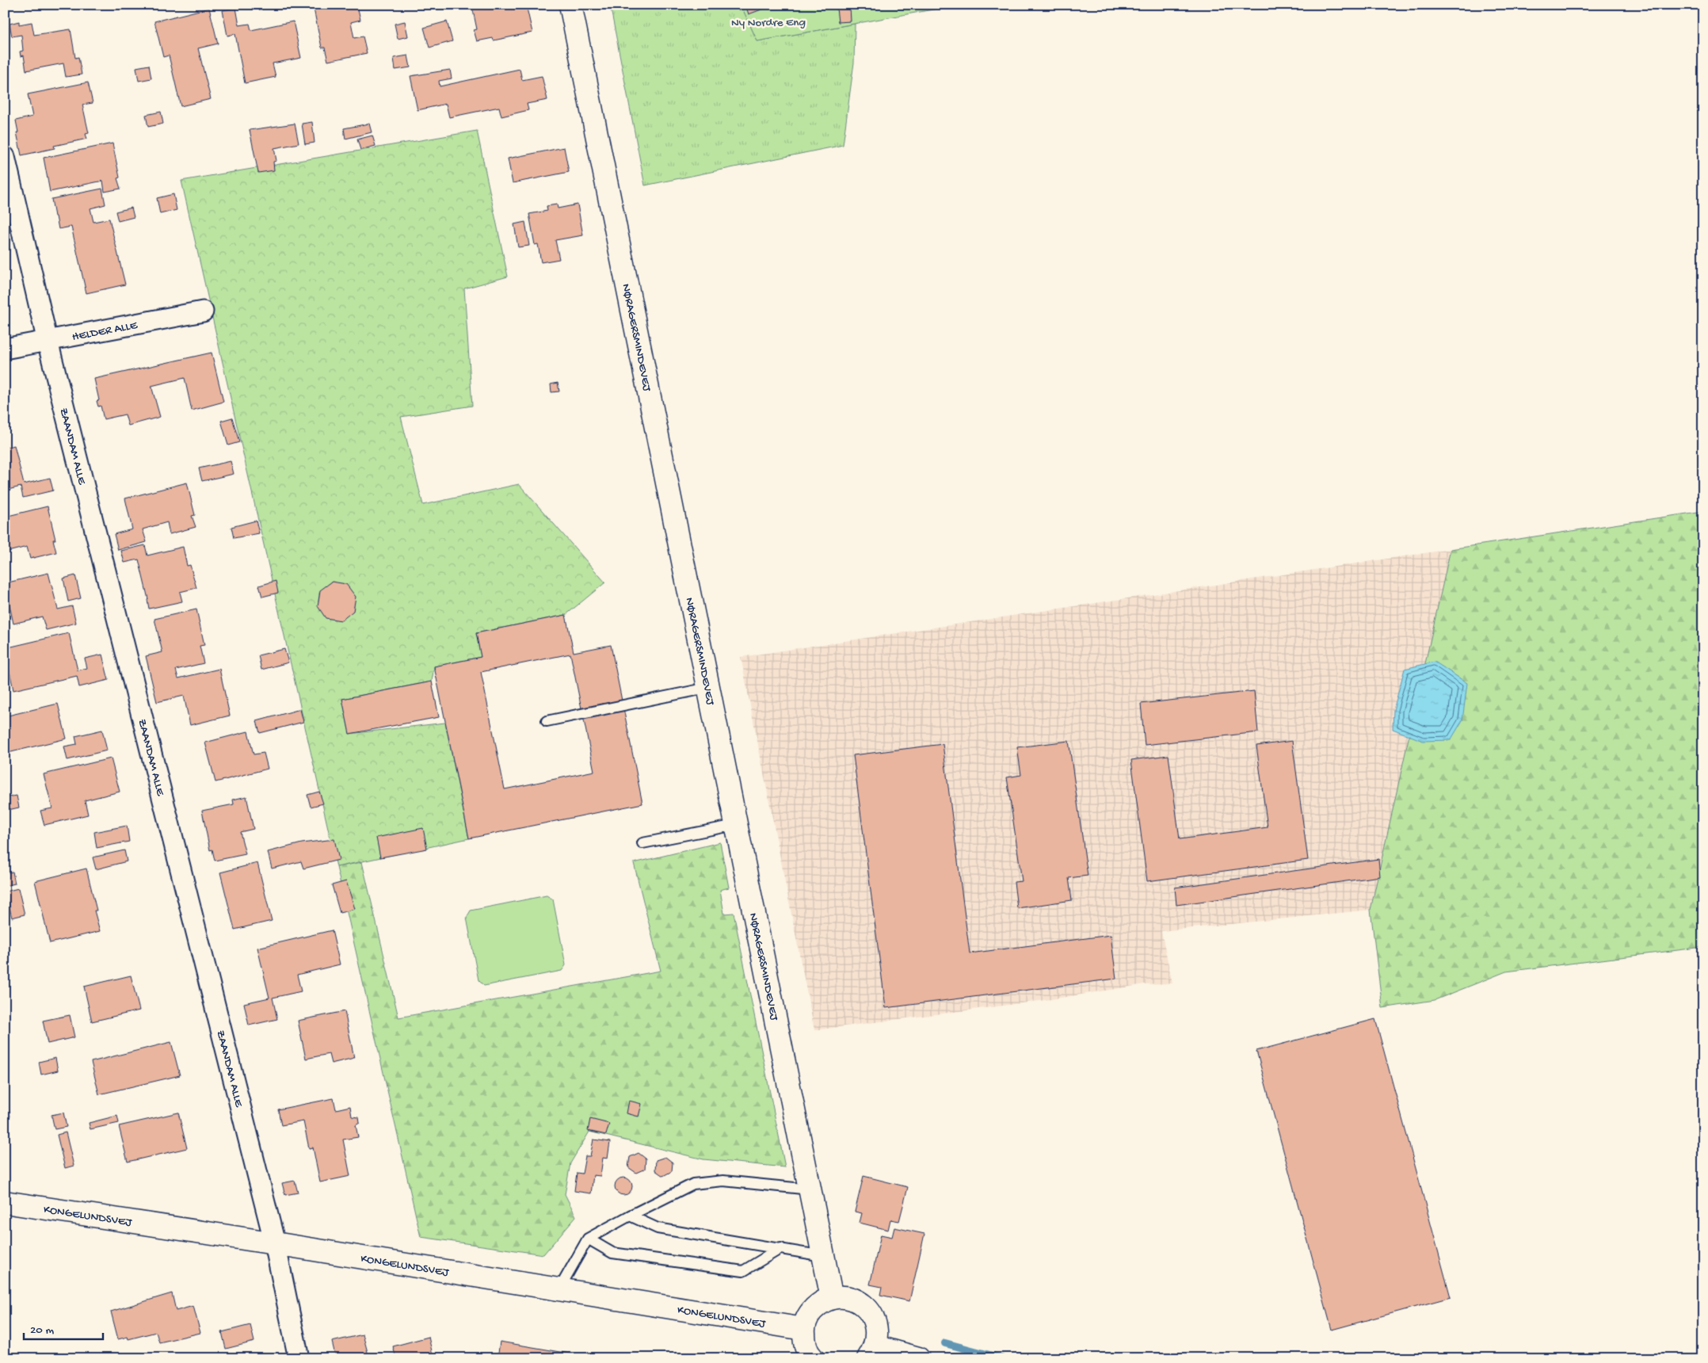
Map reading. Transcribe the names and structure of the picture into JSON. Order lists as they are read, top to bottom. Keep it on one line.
{"streets":{"street":["HELDER ALLE","NØRAGERSMINDEVEJ","ZAANDAM ALLE","KONGELUNDSVEJ"]},"crossings":[["HELDER ALLE","ZAANDAM ALLE"],["ZAANDAM ALLE","KONGELUNDSVEJ"]],"parks":["Ny Nordre Eng"],"scale_bar":"20 m"}
